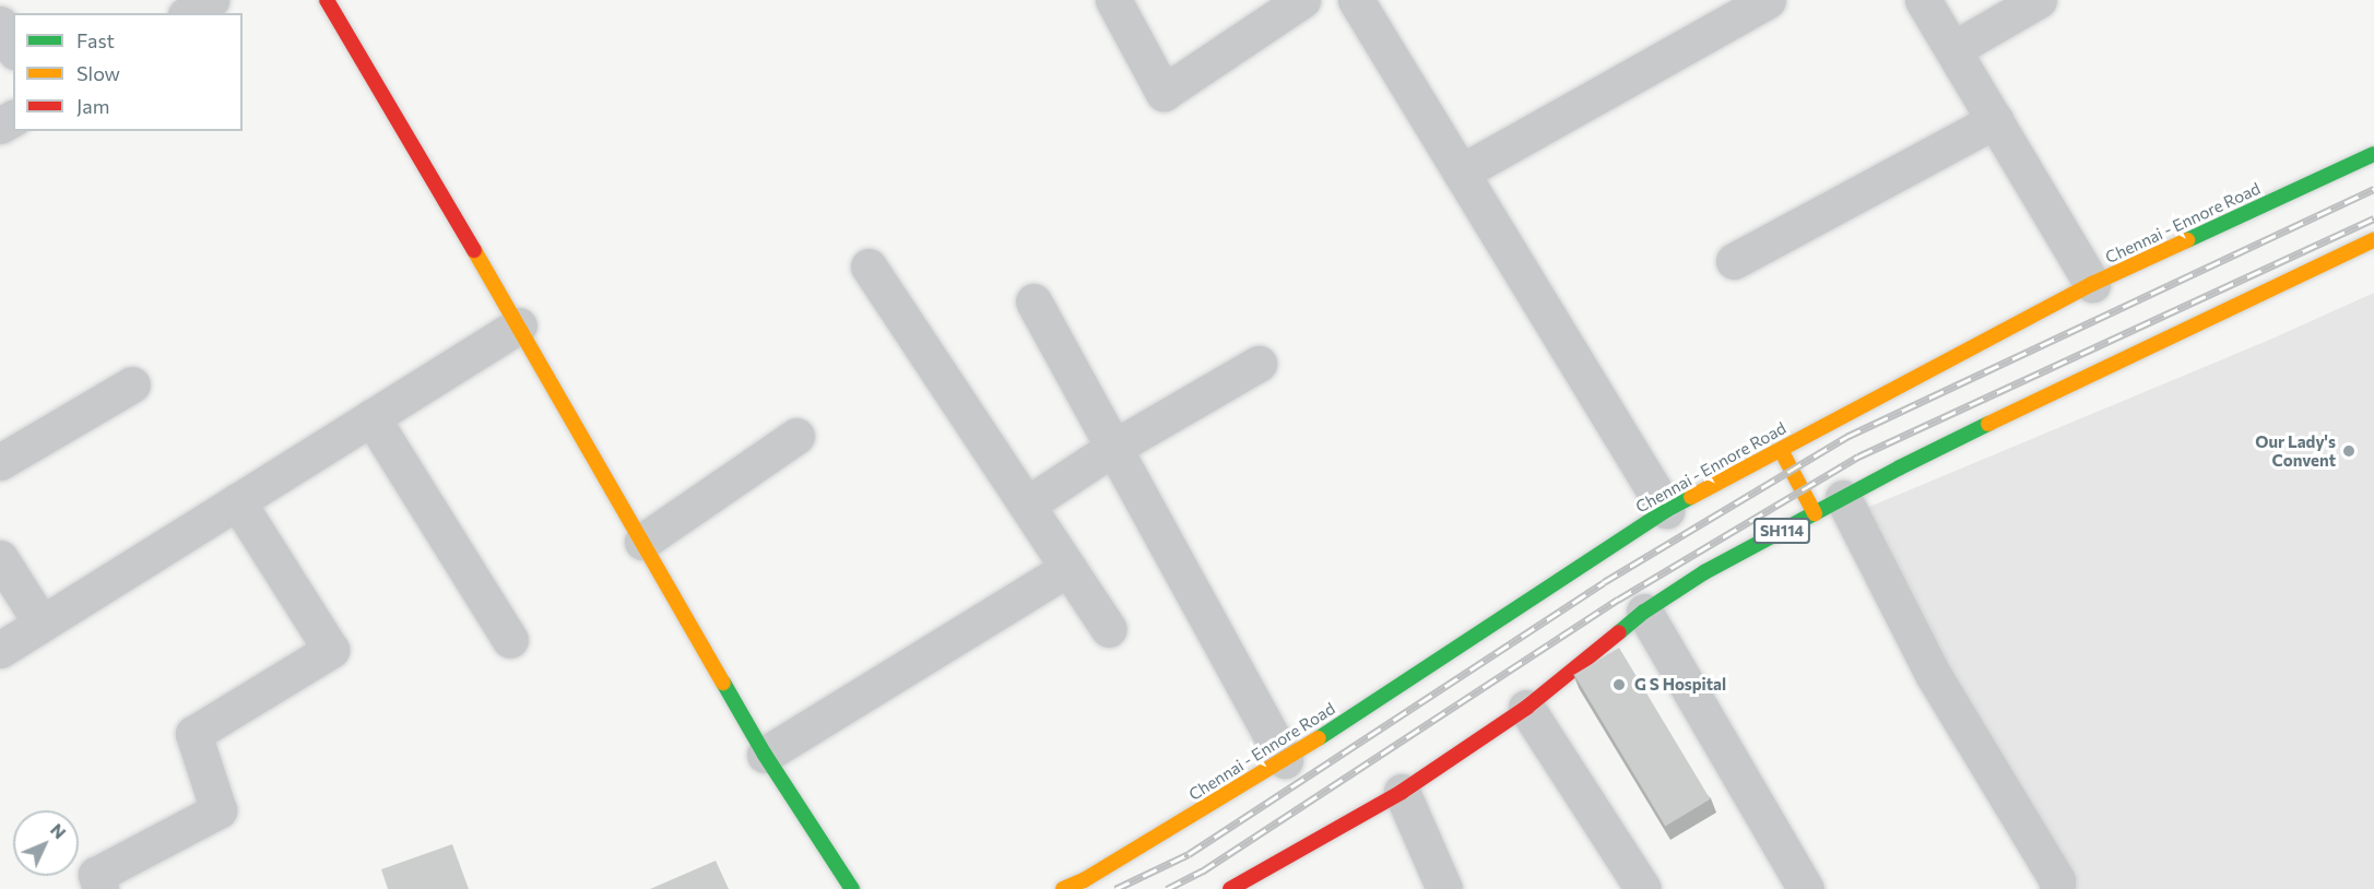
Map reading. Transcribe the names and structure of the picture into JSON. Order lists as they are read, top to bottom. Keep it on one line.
{"streets":{"main road":["Chennai - Ennore Road","SH114"]},"places":["Our Lady's Convent","G S Hospital"],"legend":["Fast","Slow","Jam"],"north":"top right"}
